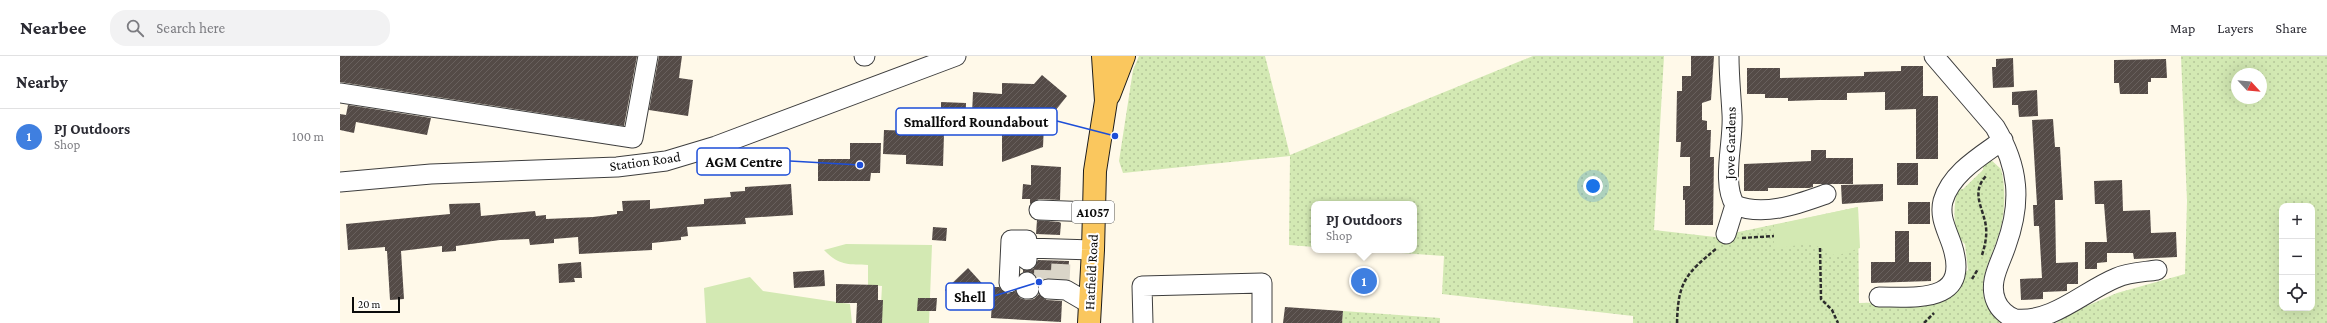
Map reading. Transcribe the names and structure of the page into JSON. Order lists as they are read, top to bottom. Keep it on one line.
{"streets":{"main road":["A1057","Hatfield Road"],"street":["Jove Gardens","Station Road"]},"places":["Smallford Roundabout","AGM Centre","Shell"],"scale_bar":"20 m","north":"bottom right","page":{"header":"Nearbee","search":"Search here","nav":["Map","Layers","Share"],"heading":"Nearby","list":[{"mark":"1","name":"PJ Outdoors","note":"Shop","value":"100 m"}],"popup":["PJ Outdoors","Shop"],"map_buttons":["+","−"],"pins":"1","scale":"20 m"}}
